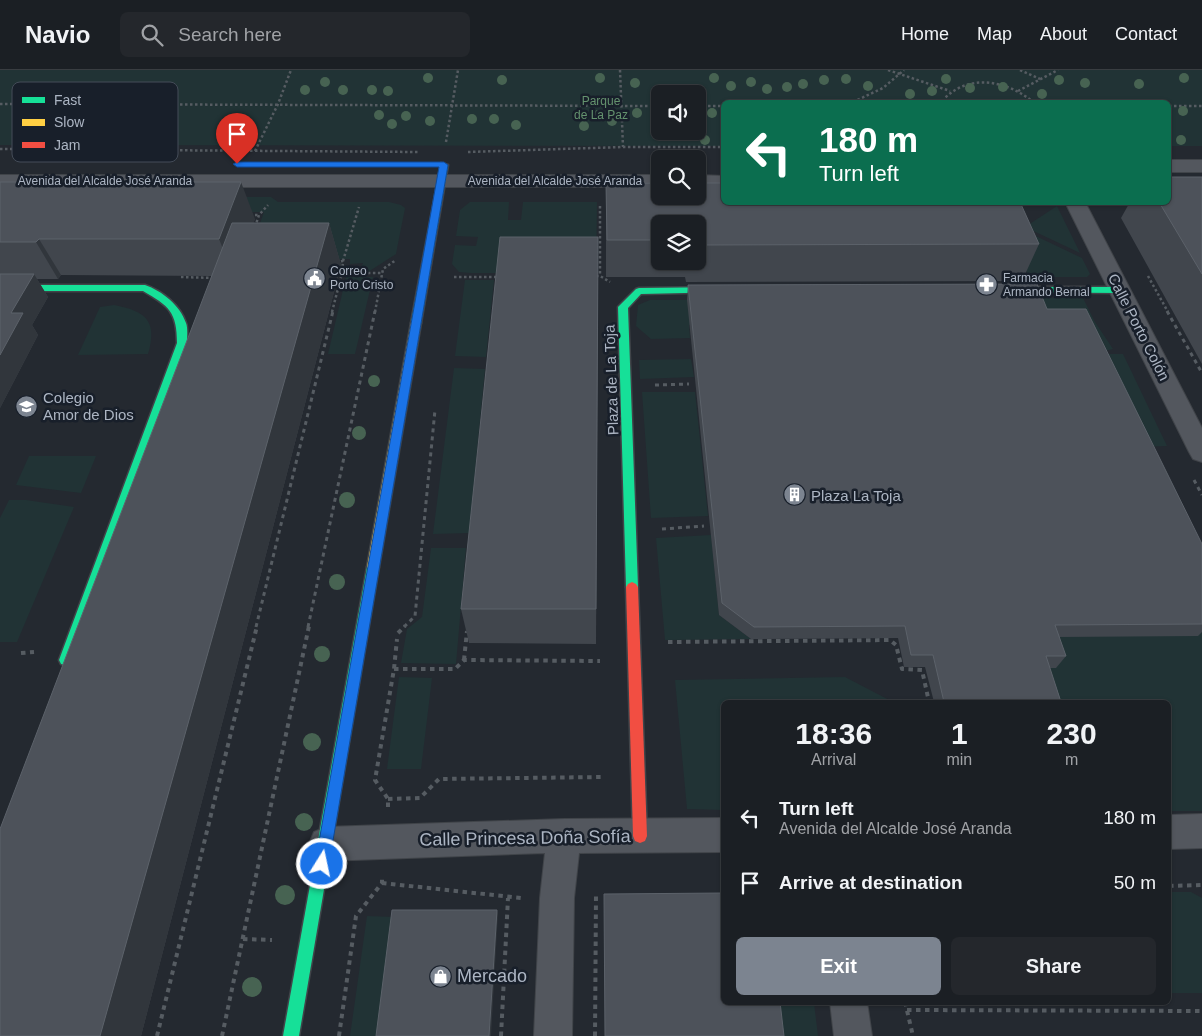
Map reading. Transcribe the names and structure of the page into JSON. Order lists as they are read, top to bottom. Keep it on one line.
{"streets":{"street":["Avenida del Alcalde José Aranda","Calle Porto Colón","Plaza de La Toja","Calle Princesa Doña Sofía"]},"crossings":[["Plaza de La Toja","Calle Princesa Doña Sofía"]],"parks":["Parque de La Paz"],"places":{"public building":["Correo Porto Cristo"],"pharmacy":["Farmacia Armando Bernal"],"school or university":["Colegio Amor de Dios"],"building":["Plaza La Toja"],"shop":["Mercado"]},"legend":["Fast","Slow","Jam"],"page":{"header":"Navio","search":"Search here","nav":["Home","Map","About","Contact"],"turn":["180 m","Turn left"],"eta":["18:36","Arrival","1","min","230","m"],"list":[{"name":"Turn left","note":"Avenida del Alcalde José Aranda","value":"180 m"},{"name":"Arrive at destination","value":"50 m"}],"buttons":["Exit","Share"]}}
